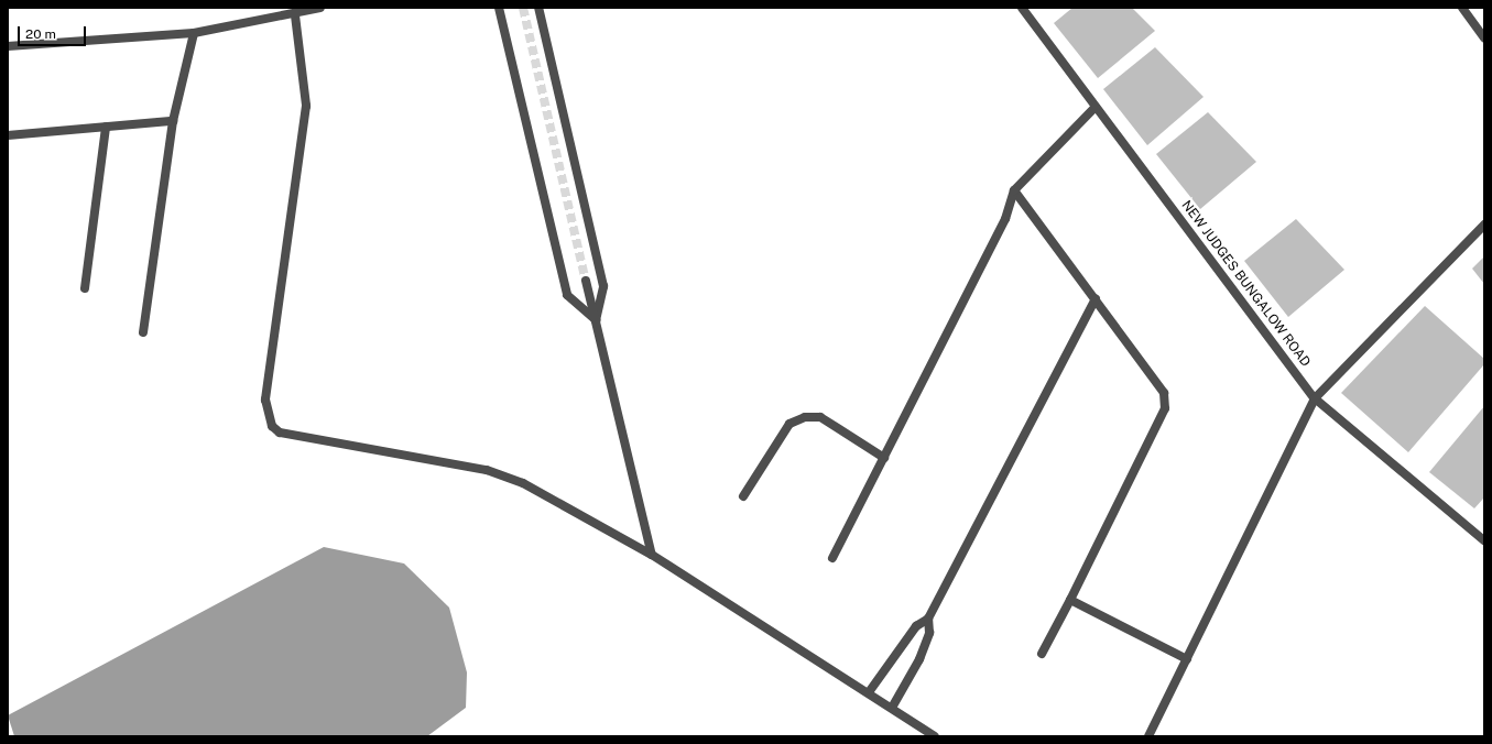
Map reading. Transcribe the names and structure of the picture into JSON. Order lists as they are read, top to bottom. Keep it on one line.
{"streets":{"street":["NEW JUDGES BUNGALOW ROAD"]},"scale_bar":"20 m"}
